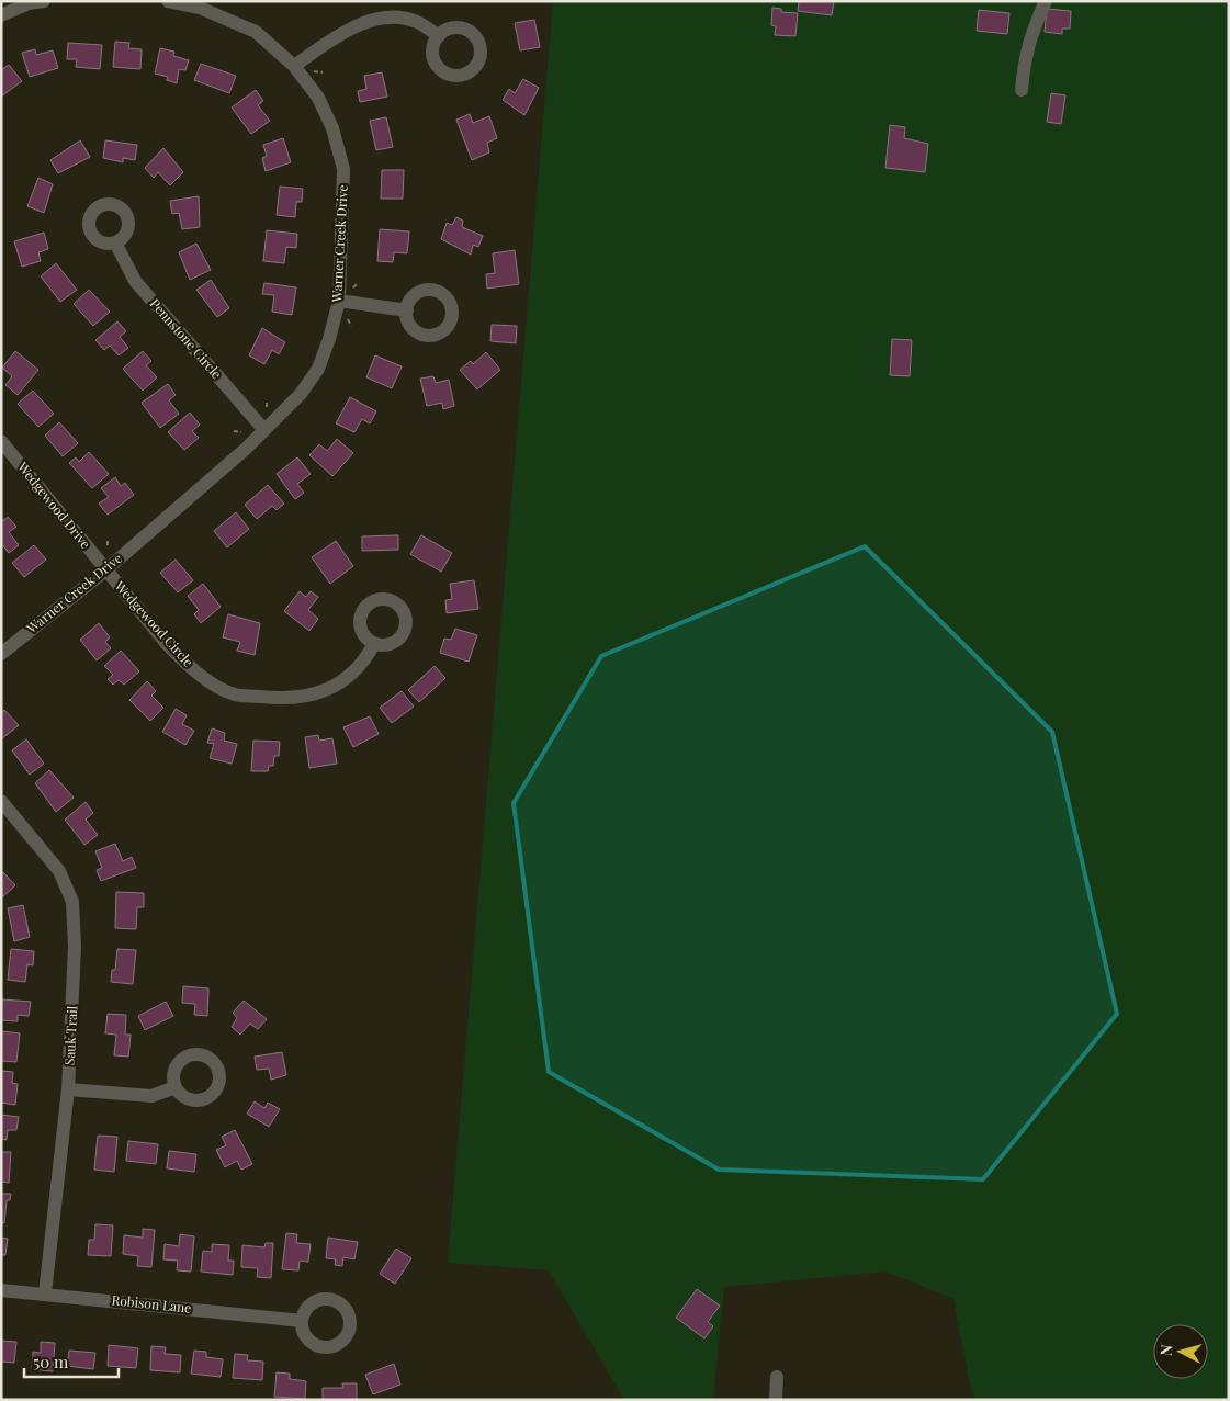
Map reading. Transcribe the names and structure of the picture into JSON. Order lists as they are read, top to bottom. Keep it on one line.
{"streets":{"street":["Warner Creek Drive","Pennstone Circle","Wedgewood Drive","Wedgewood Circle","Sauk Trail","Robison Lane"]},"crossings":[["Warner Creek Drive","Pennstone Circle"],["Warner Creek Drive","Wedgewood Drive"],["Warner Creek Drive","Wedgewood Circle"],["Wedgewood Drive","Wedgewood Circle"],["Sauk Trail","Robison Lane"]],"scale_bar":"50 m","north":"left"}
